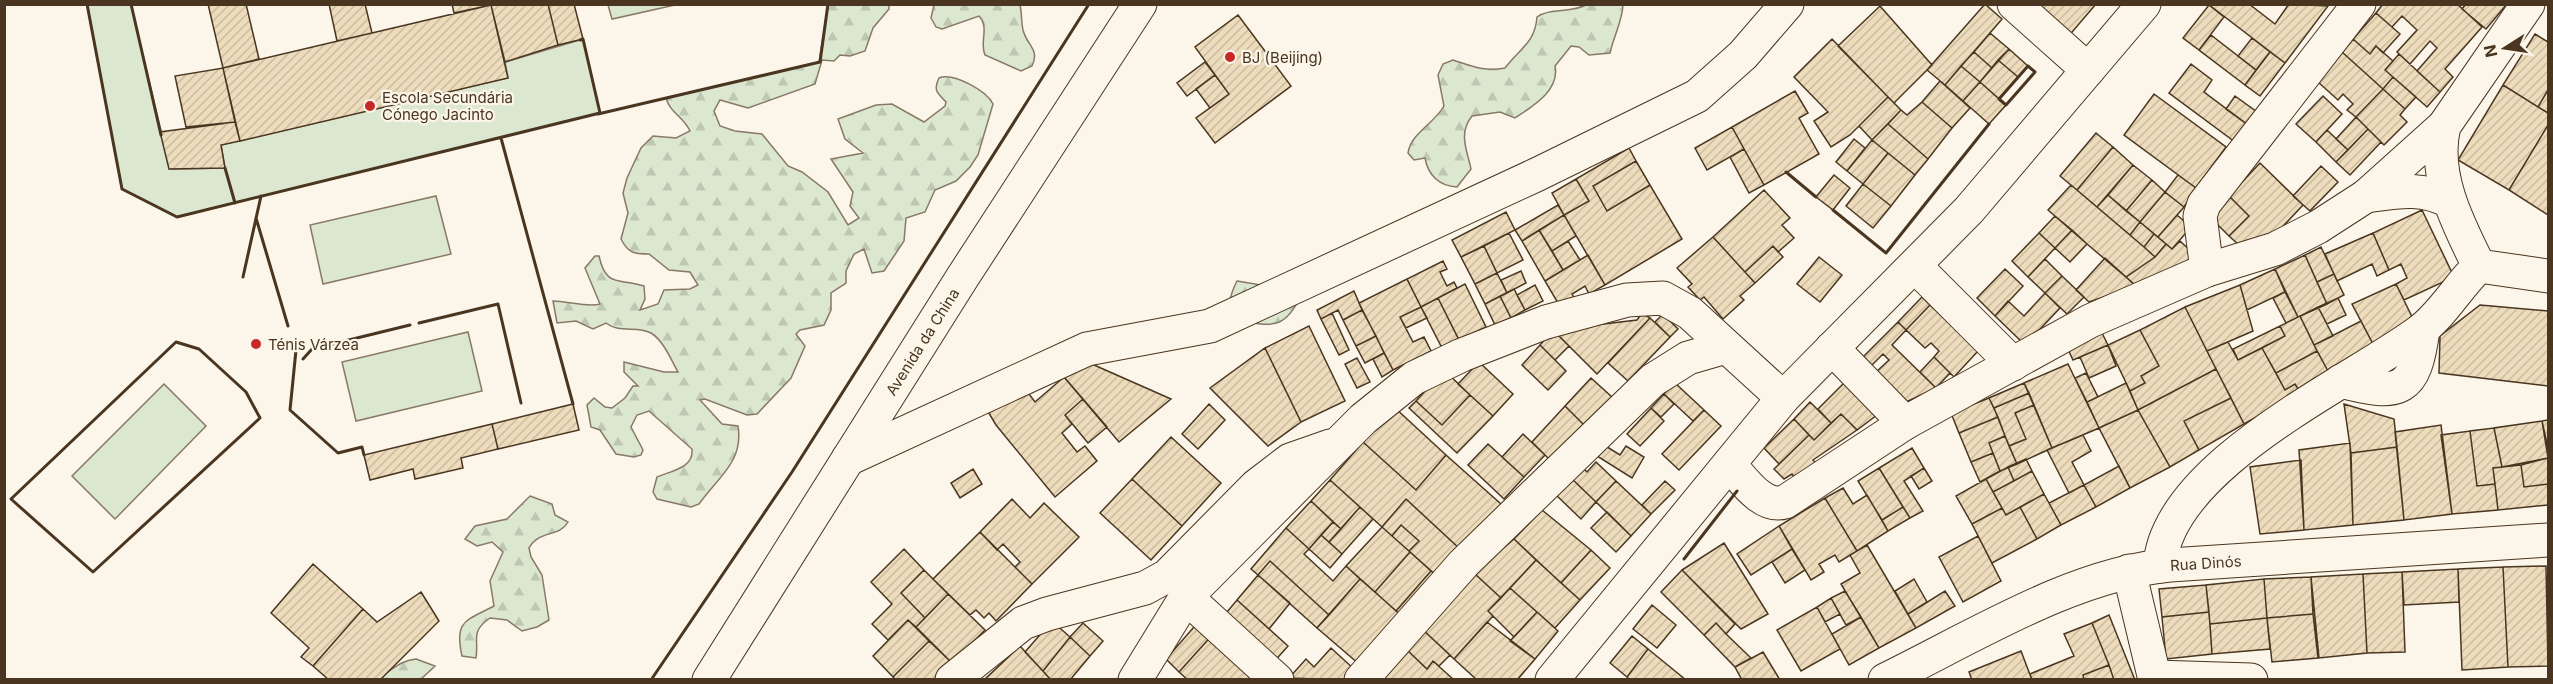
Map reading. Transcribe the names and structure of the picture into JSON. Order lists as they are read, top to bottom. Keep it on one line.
{"streets":{"street":["Avenida da China","Rua Dinós"]},"places":["BJ (Beijing)","Escola Secundária Cónego Jacinto","Ténis Várzea"],"north":"left"}
